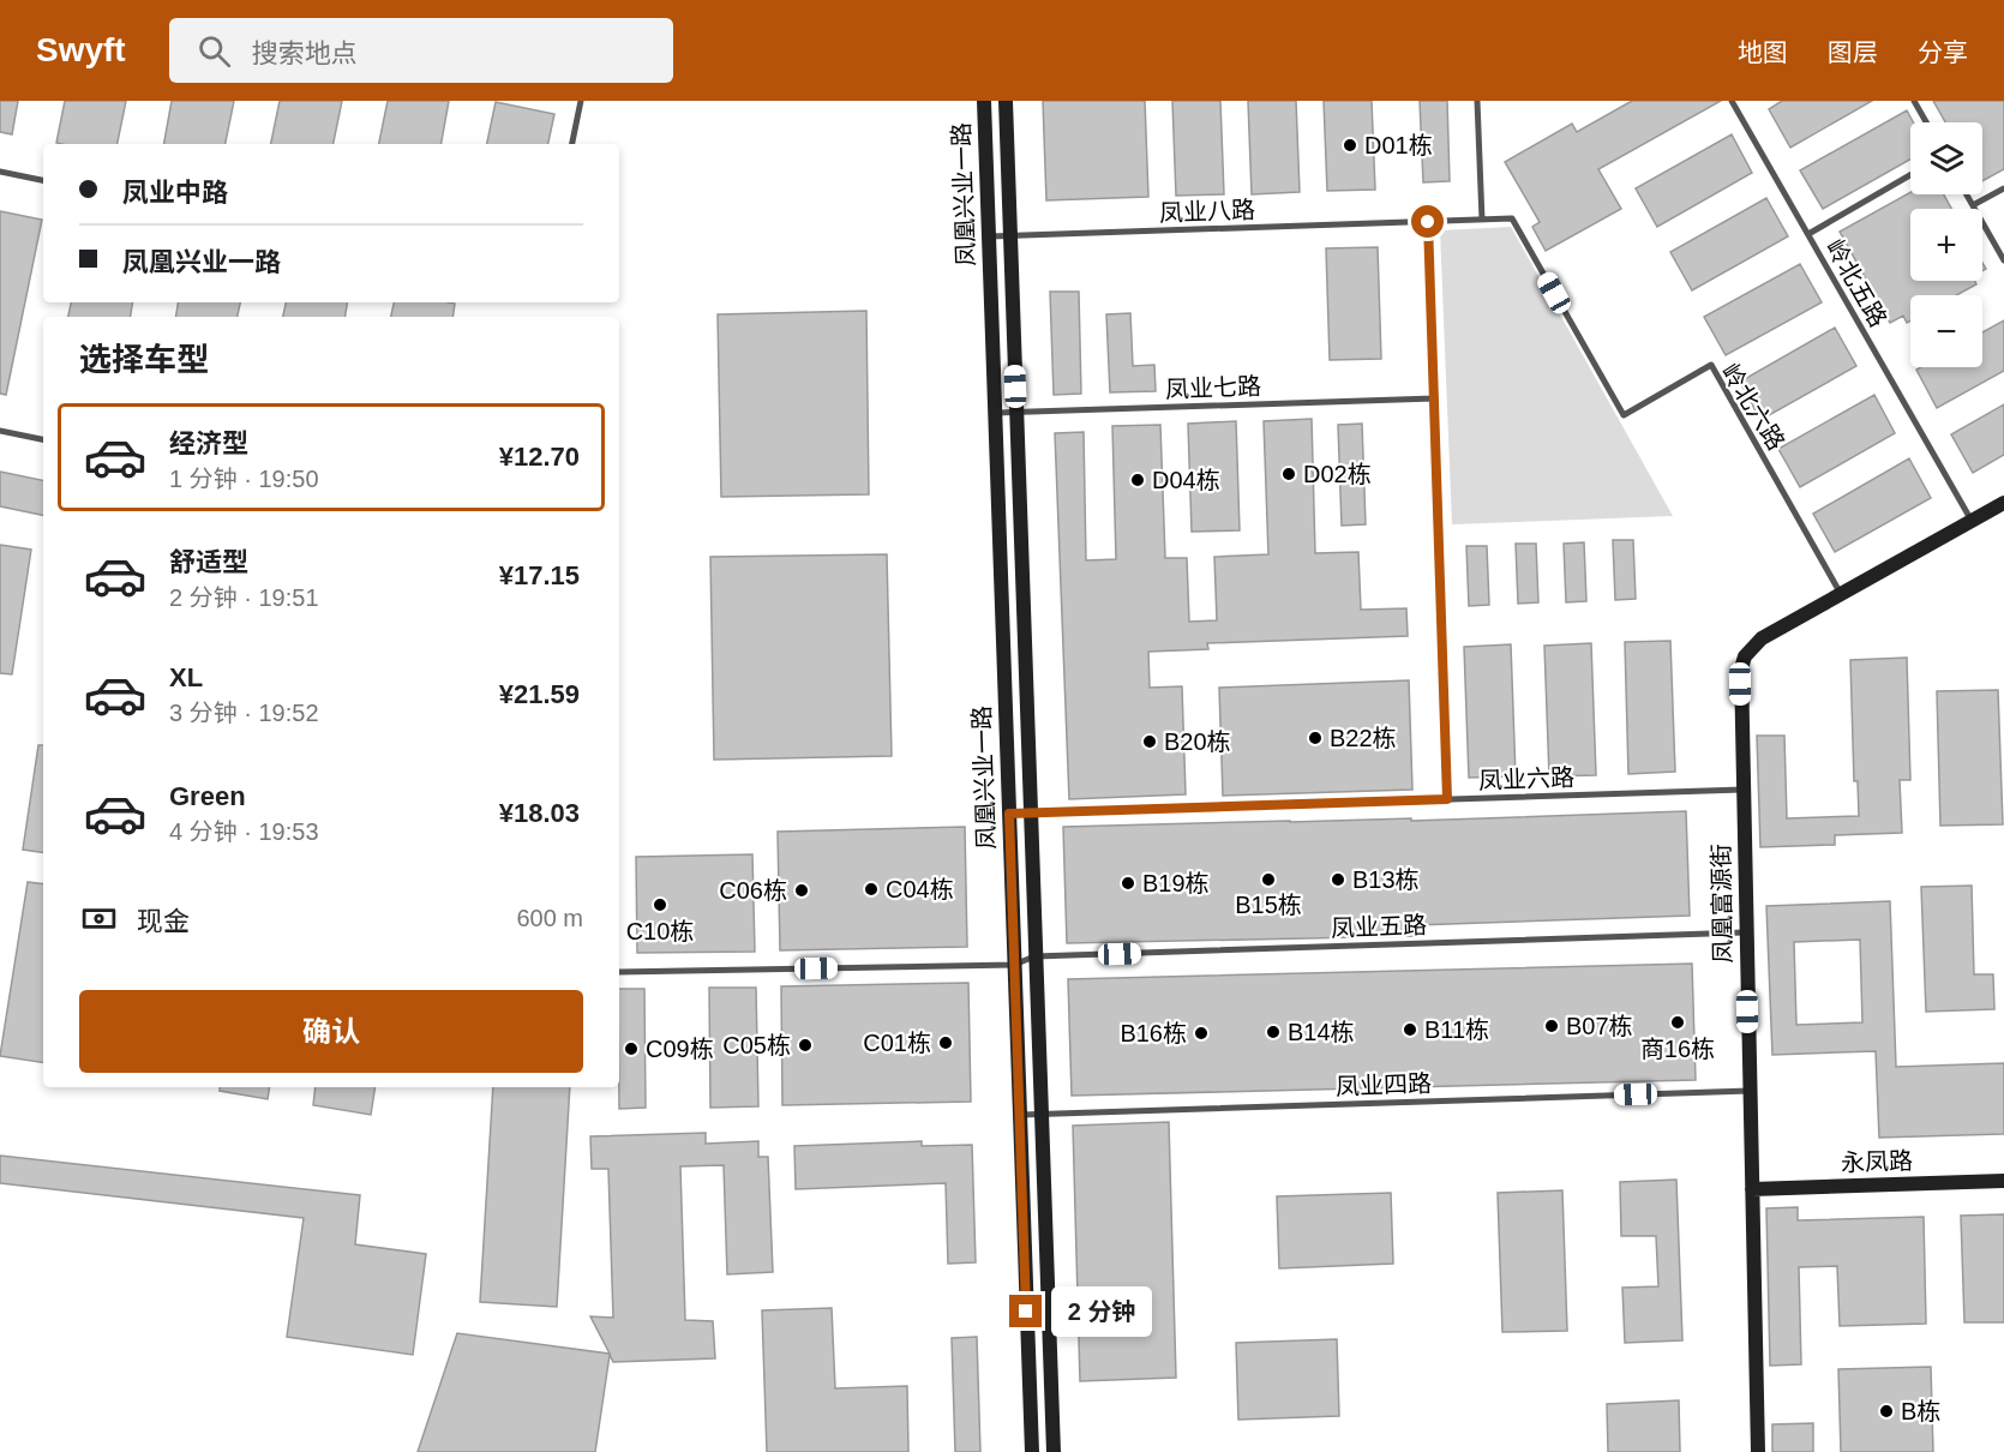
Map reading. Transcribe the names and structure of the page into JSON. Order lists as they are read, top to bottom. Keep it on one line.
{"streets":{"street":["凤凰兴业一路","凤凰富源街","永凤路"],"lane":["凤业八路","岭北五路","凤业七路","岭北六路","凤业六路","凤业五路","凤业四路"]},"crossings":[["凤凰兴业一路","凤业八路"],["凤凰兴业一路","凤业七路"],["凤凰兴业一路","凤业六路"],["凤凰兴业一路","凤业五路"],["凤凰兴业一路","凤业四路"],["凤业八路","岭北六路"],["岭北五路","凤凰富源街"],["岭北六路","凤凰富源街"],["凤业六路","凤凰富源街"],["凤凰富源街","凤业五路"],["凤凰富源街","凤业四路"],["凤凰富源街","永凤路"]],"places":["D01栋","D02栋","D04栋","B22栋","B20栋","B15栋","B13栋","B19栋","C04栋","C06栋","C10栋","商16栋","B07栋","B11栋","B14栋","B16栋","C01栋","C05栋","C09栋","B栋"],"page":{"header":"Swyft","search":"搜索地点","nav":["地图","图层","分享"],"map_buttons":["+","−"],"banner":["凤业中路","凤凰兴业一路"],"heading":"选择车型","list":[{"name":"经济型","note":"1 分钟 · 19:50","value":"¥12.70"},{"name":"舒适型","note":"2 分钟 · 19:51","value":"¥17.15"},{"name":"XL","note":"3 分钟 · 19:52","value":"¥21.59"},{"name":"Green","note":"4 分钟 · 19:53","value":"¥18.03"}],"pay":["现金","600 m"],"buttons":"确认","bubble":"2 分钟"}}
